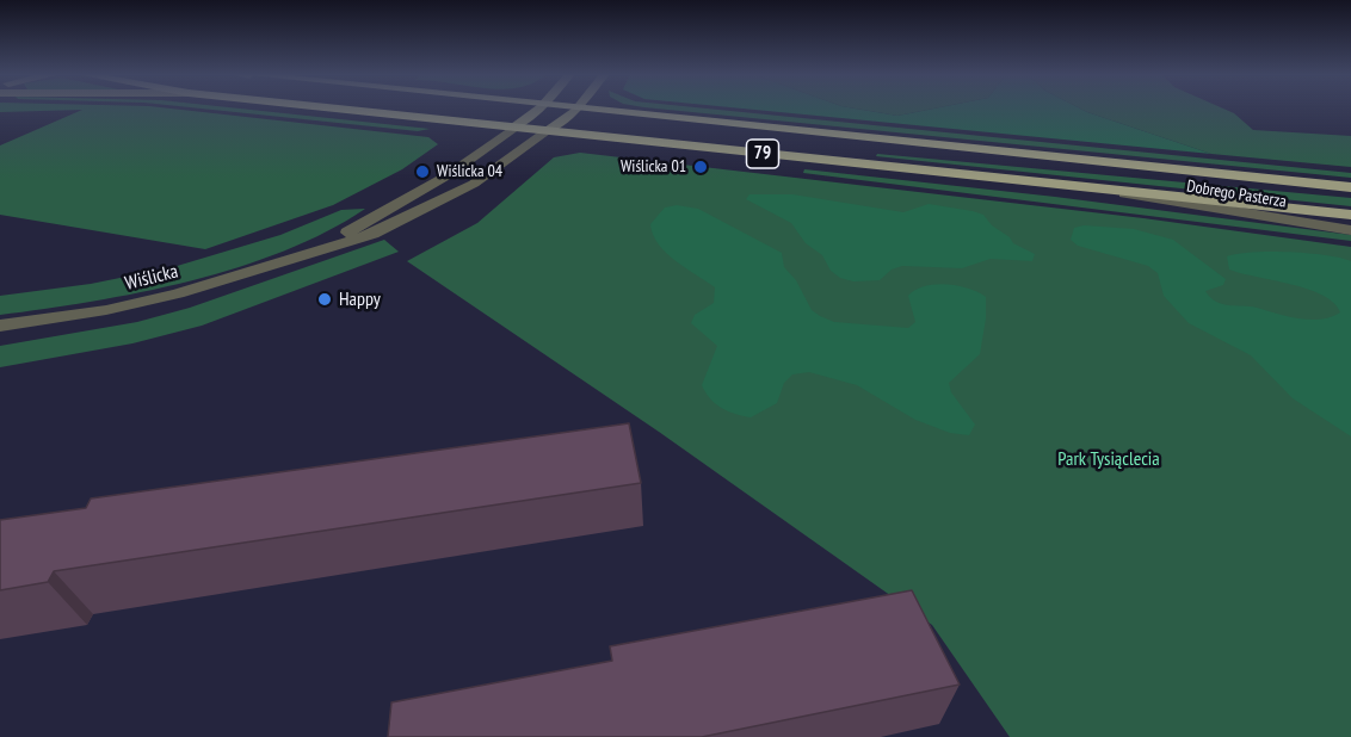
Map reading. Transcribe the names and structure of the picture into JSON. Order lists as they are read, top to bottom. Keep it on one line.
{"streets":{"main road":["79"],"street":["Dobrego Pasterza","Wiślicka"]},"crossings":[["79","Dobrego Pasterza"],["79","Wiślicka"]],"parks":["Park Tysiąclecia"],"places":["Wiślicka 01","Wiślicka 04","Happy"]}
